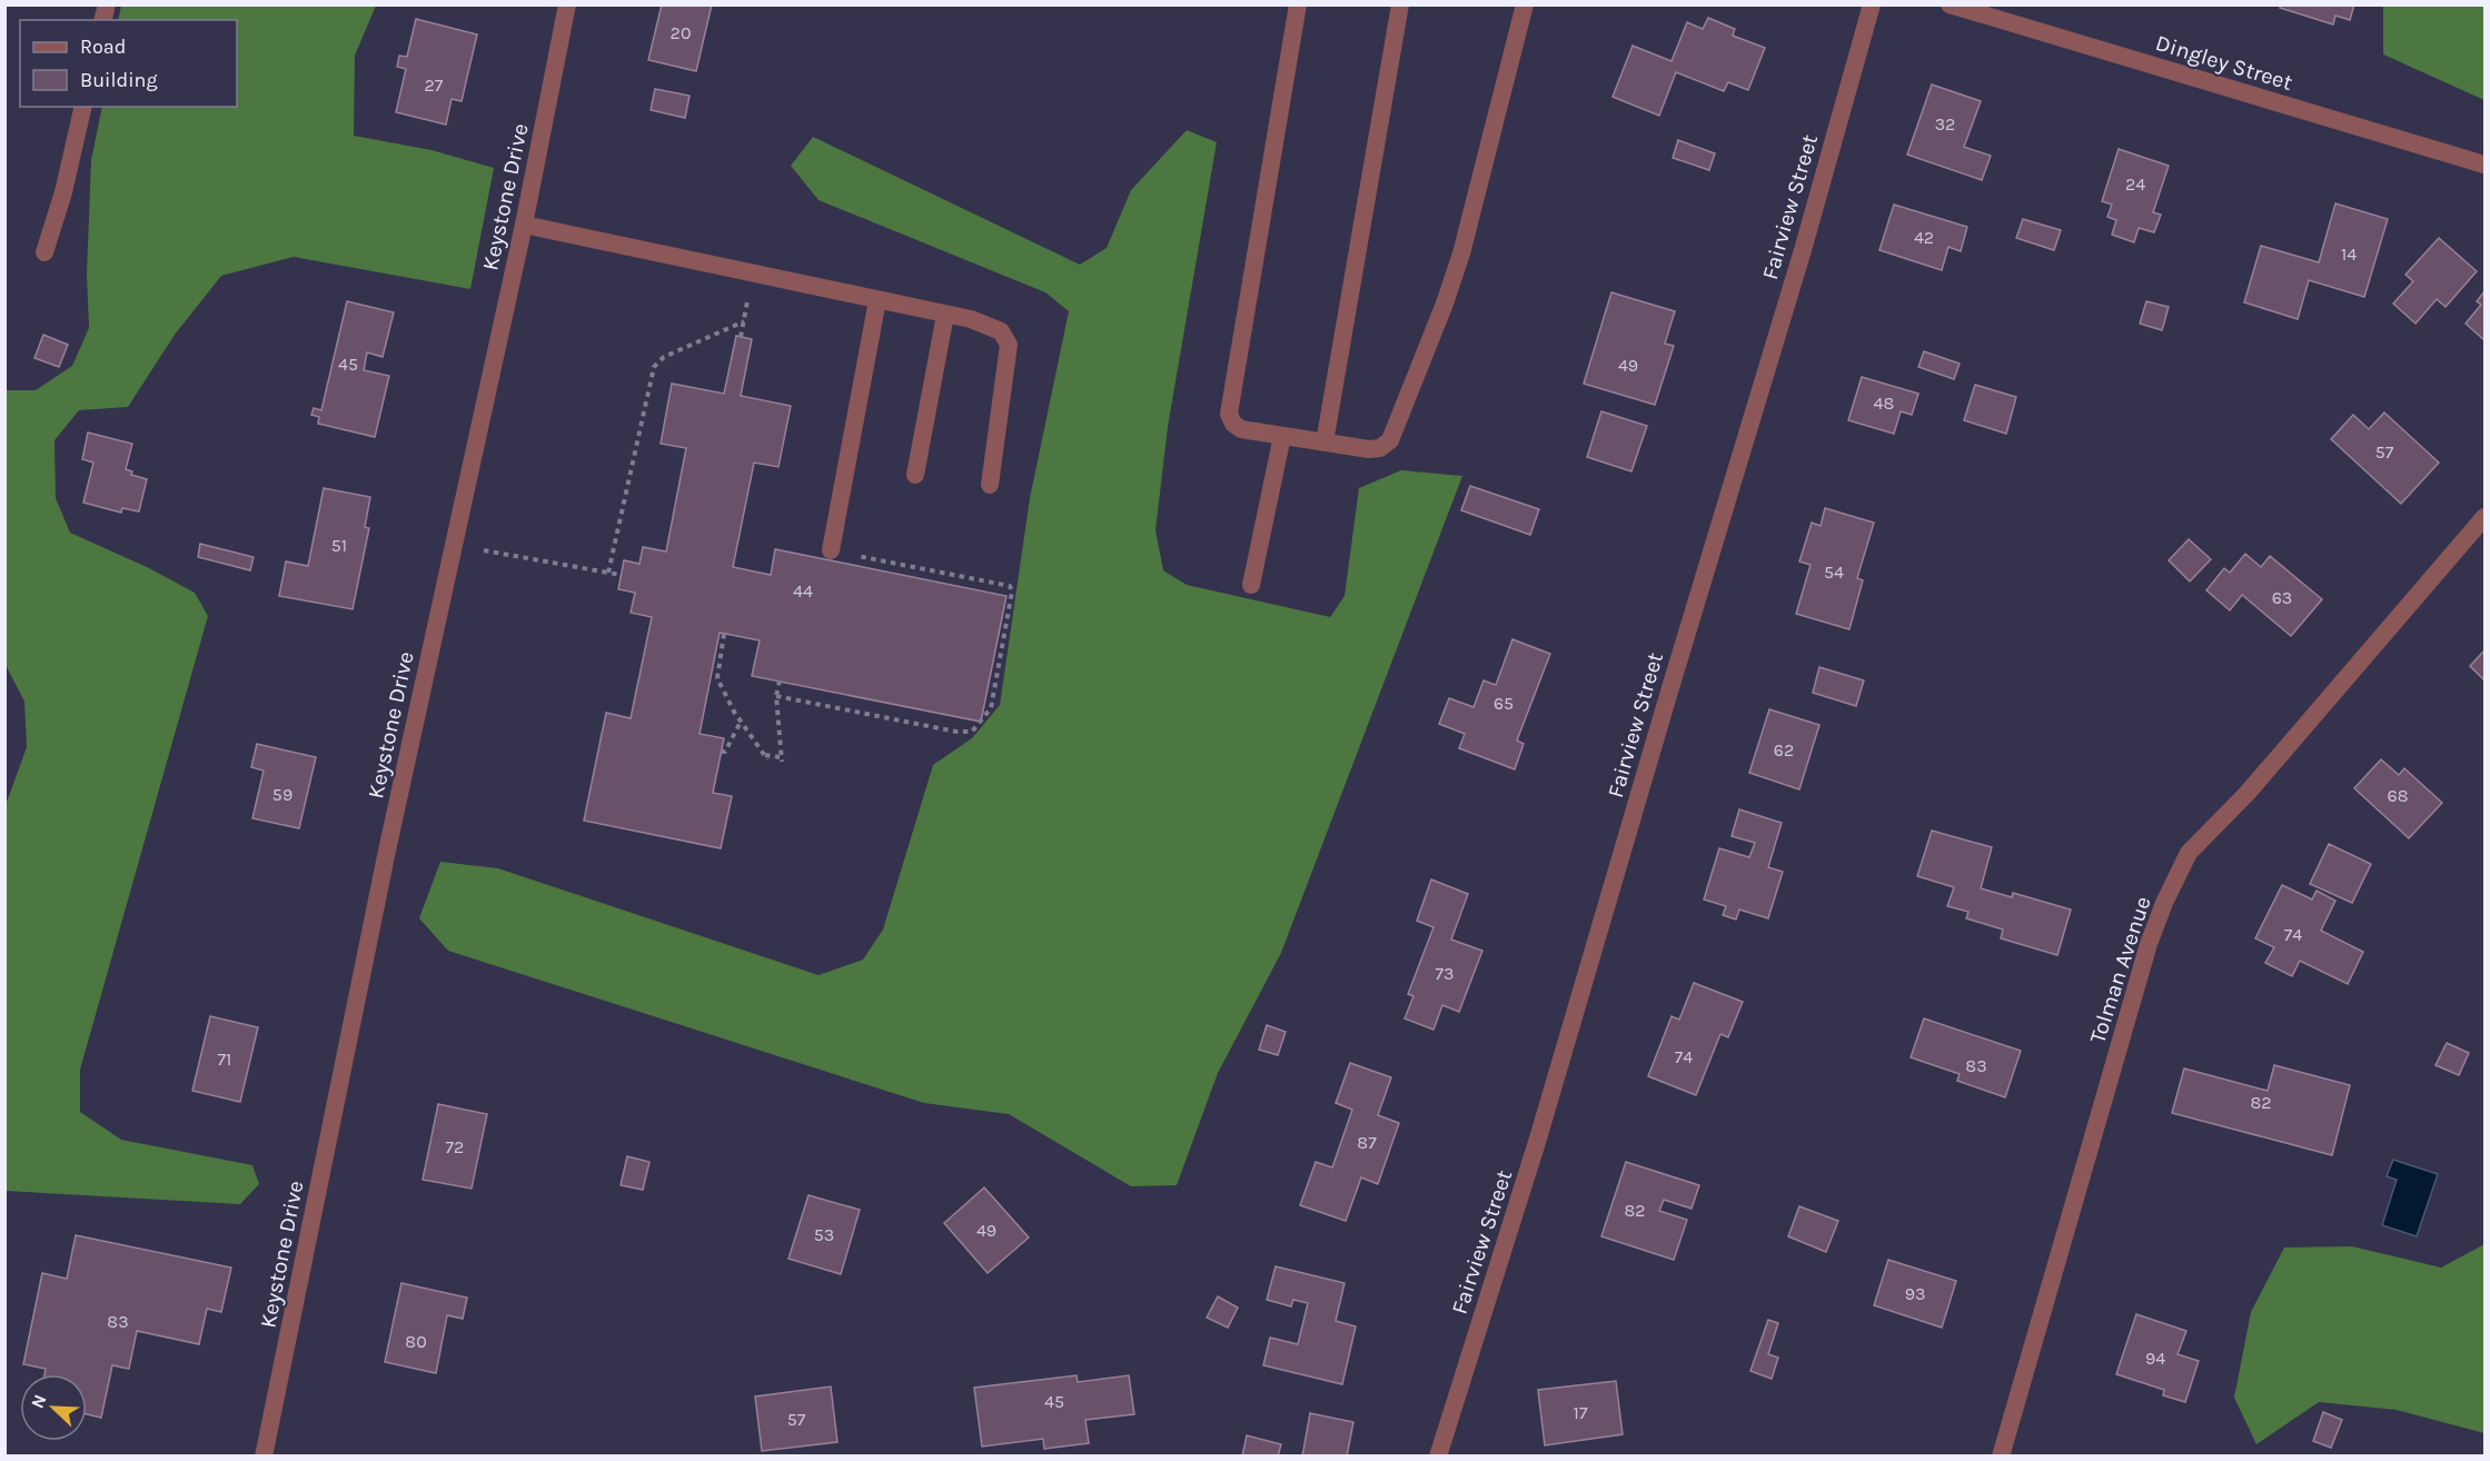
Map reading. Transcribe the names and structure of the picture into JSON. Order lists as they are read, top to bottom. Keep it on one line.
{"streets":{"street":["Dingley Street","Keystone Drive","Fairview Street","Tolman Avenue"]},"house_numbers":["20","27","32","24","42","14","45","49","48","57","51","54","44","63","65","62","59","68","74","73","74","71","83","82","87","72","82","49","53","93","83","80","94","45","17","57"],"legend":["Road","Building"],"north":"top left"}
